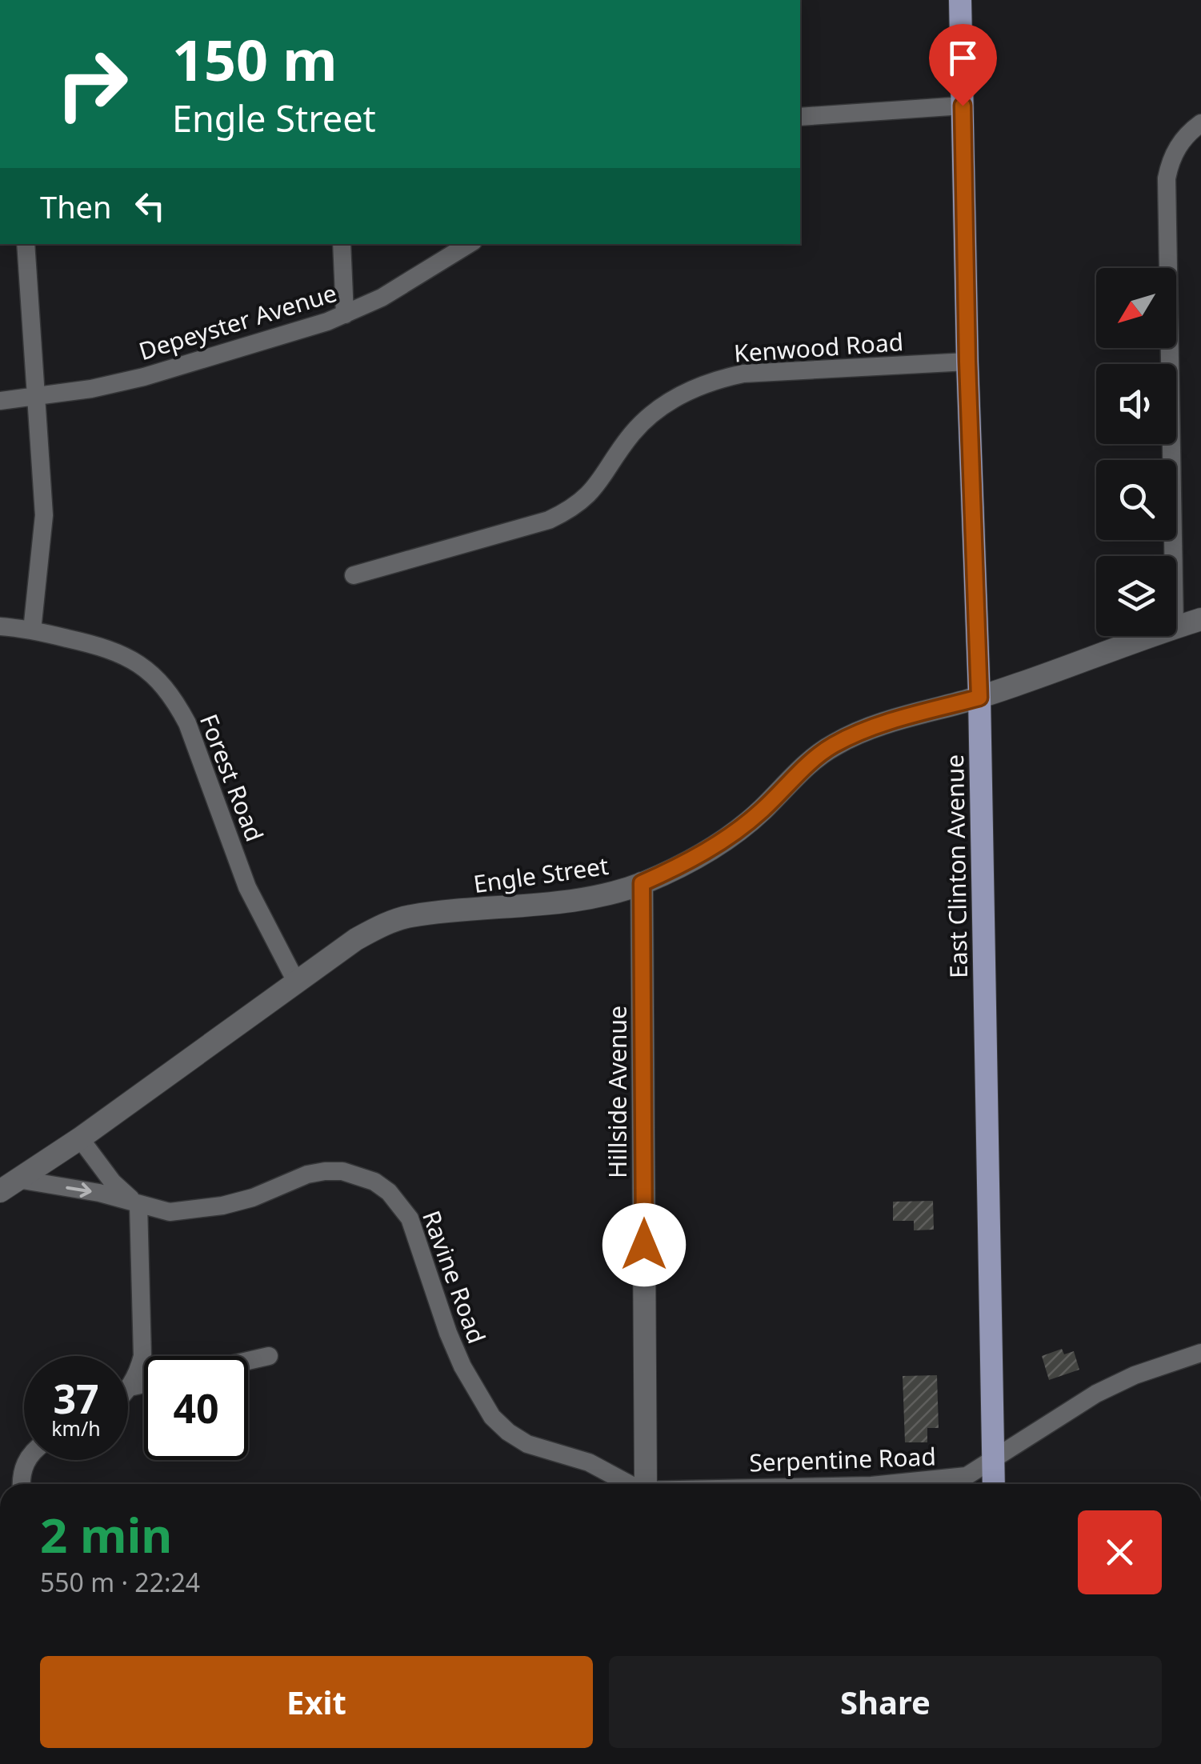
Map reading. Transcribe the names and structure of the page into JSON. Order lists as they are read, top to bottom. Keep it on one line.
{"streets":{"main road":["East Clinton Avenue"],"street":["Depeyster Avenue","Kenwood Road","Forest Road","Engle Street","Hillside Avenue","Ravine Road","Serpentine Road"]},"crossings":[["Kenwood Road","East Clinton Avenue"],["Forest Road","Engle Street"],["East Clinton Avenue","Engle Street"],["East Clinton Avenue","Serpentine Road"],["Engle Street","Hillside Avenue"],["Engle Street","Ravine Road"]],"north":"bottom left","page":{"turn":["150 m","Engle Street"],"then":"Then","speed":"37 km/h","limit":"40","heading":["2 min","550 m · 22:24"],"buttons":["Exit","Share"]}}
